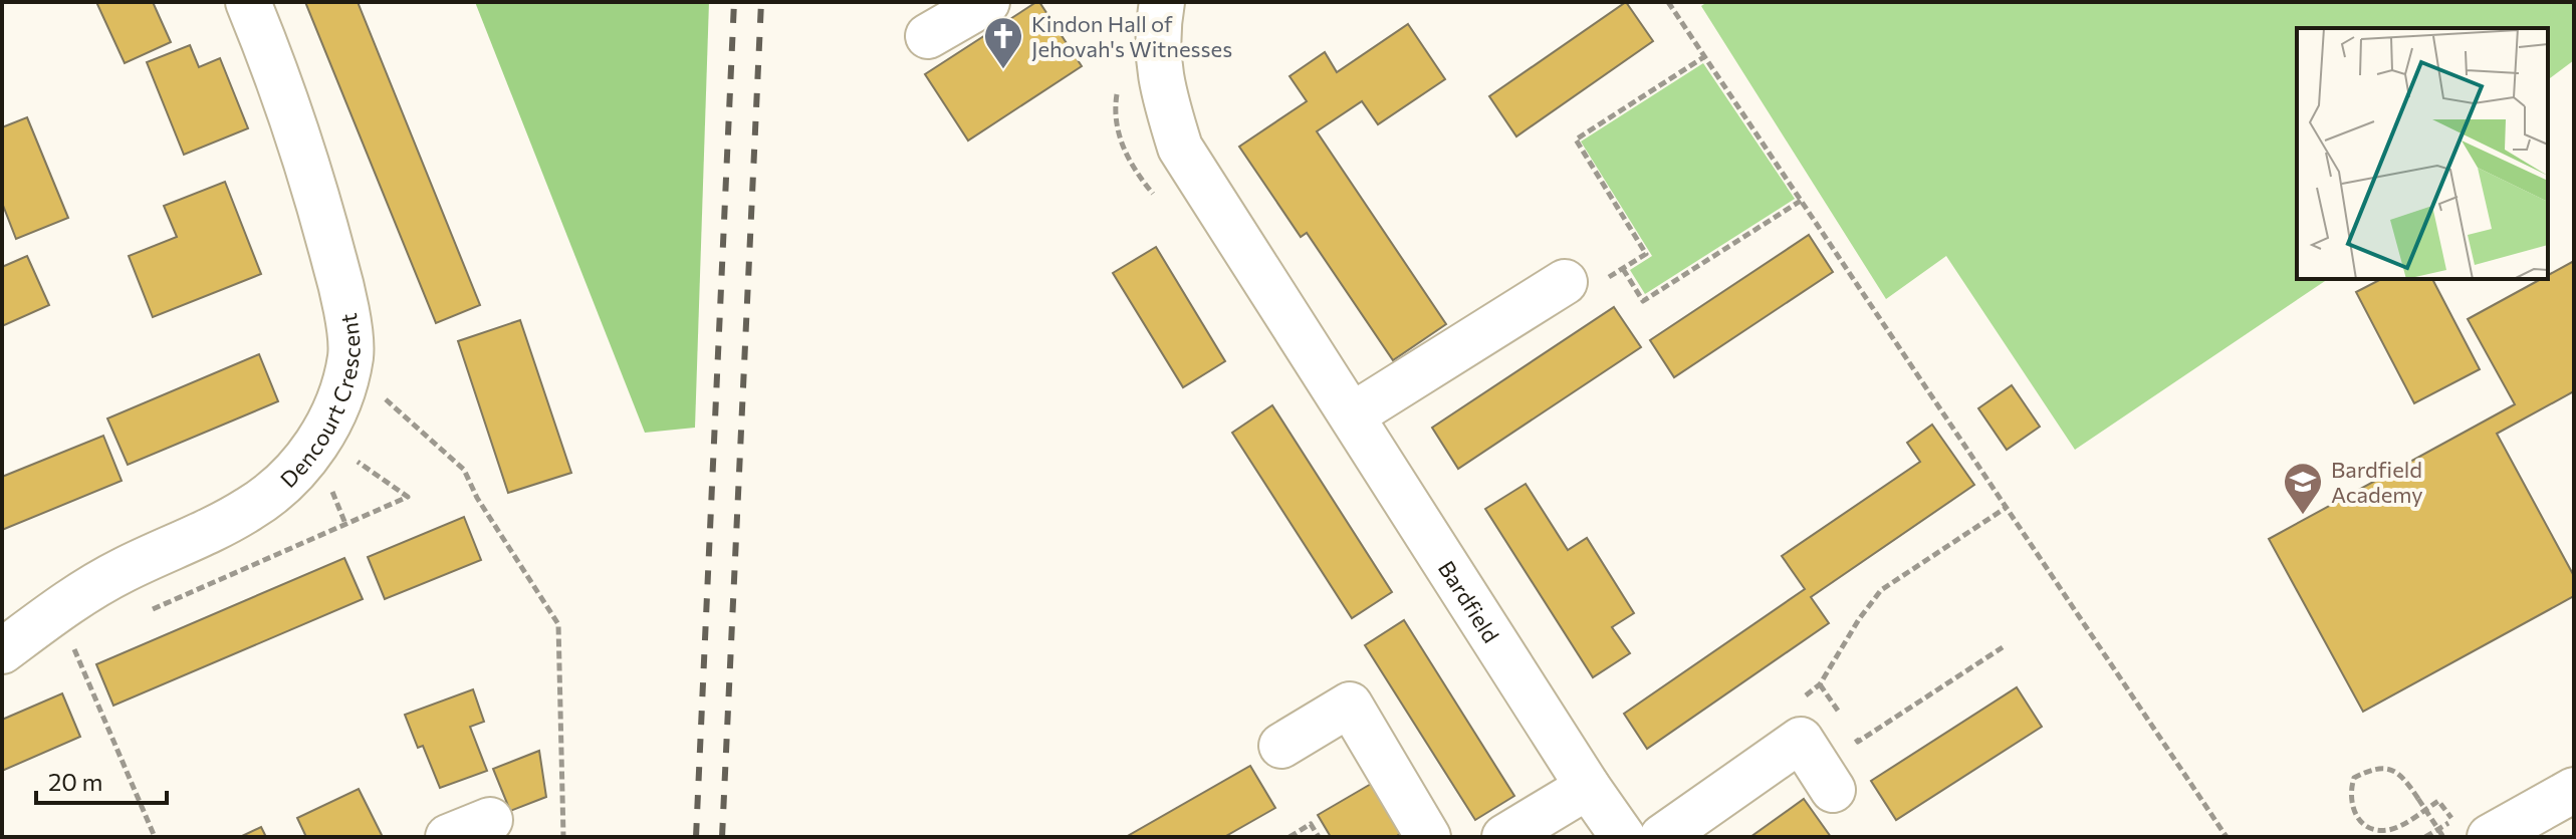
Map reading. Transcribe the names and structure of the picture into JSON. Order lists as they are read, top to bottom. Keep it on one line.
{"streets":{"street":["Dencourt Crescent","Bardfield"]},"places":{"church":["Kindon Hall of Jehovah's Witnesses"],"school or university":["Bardfield Academy"]},"scale_bar":"20 m"}
